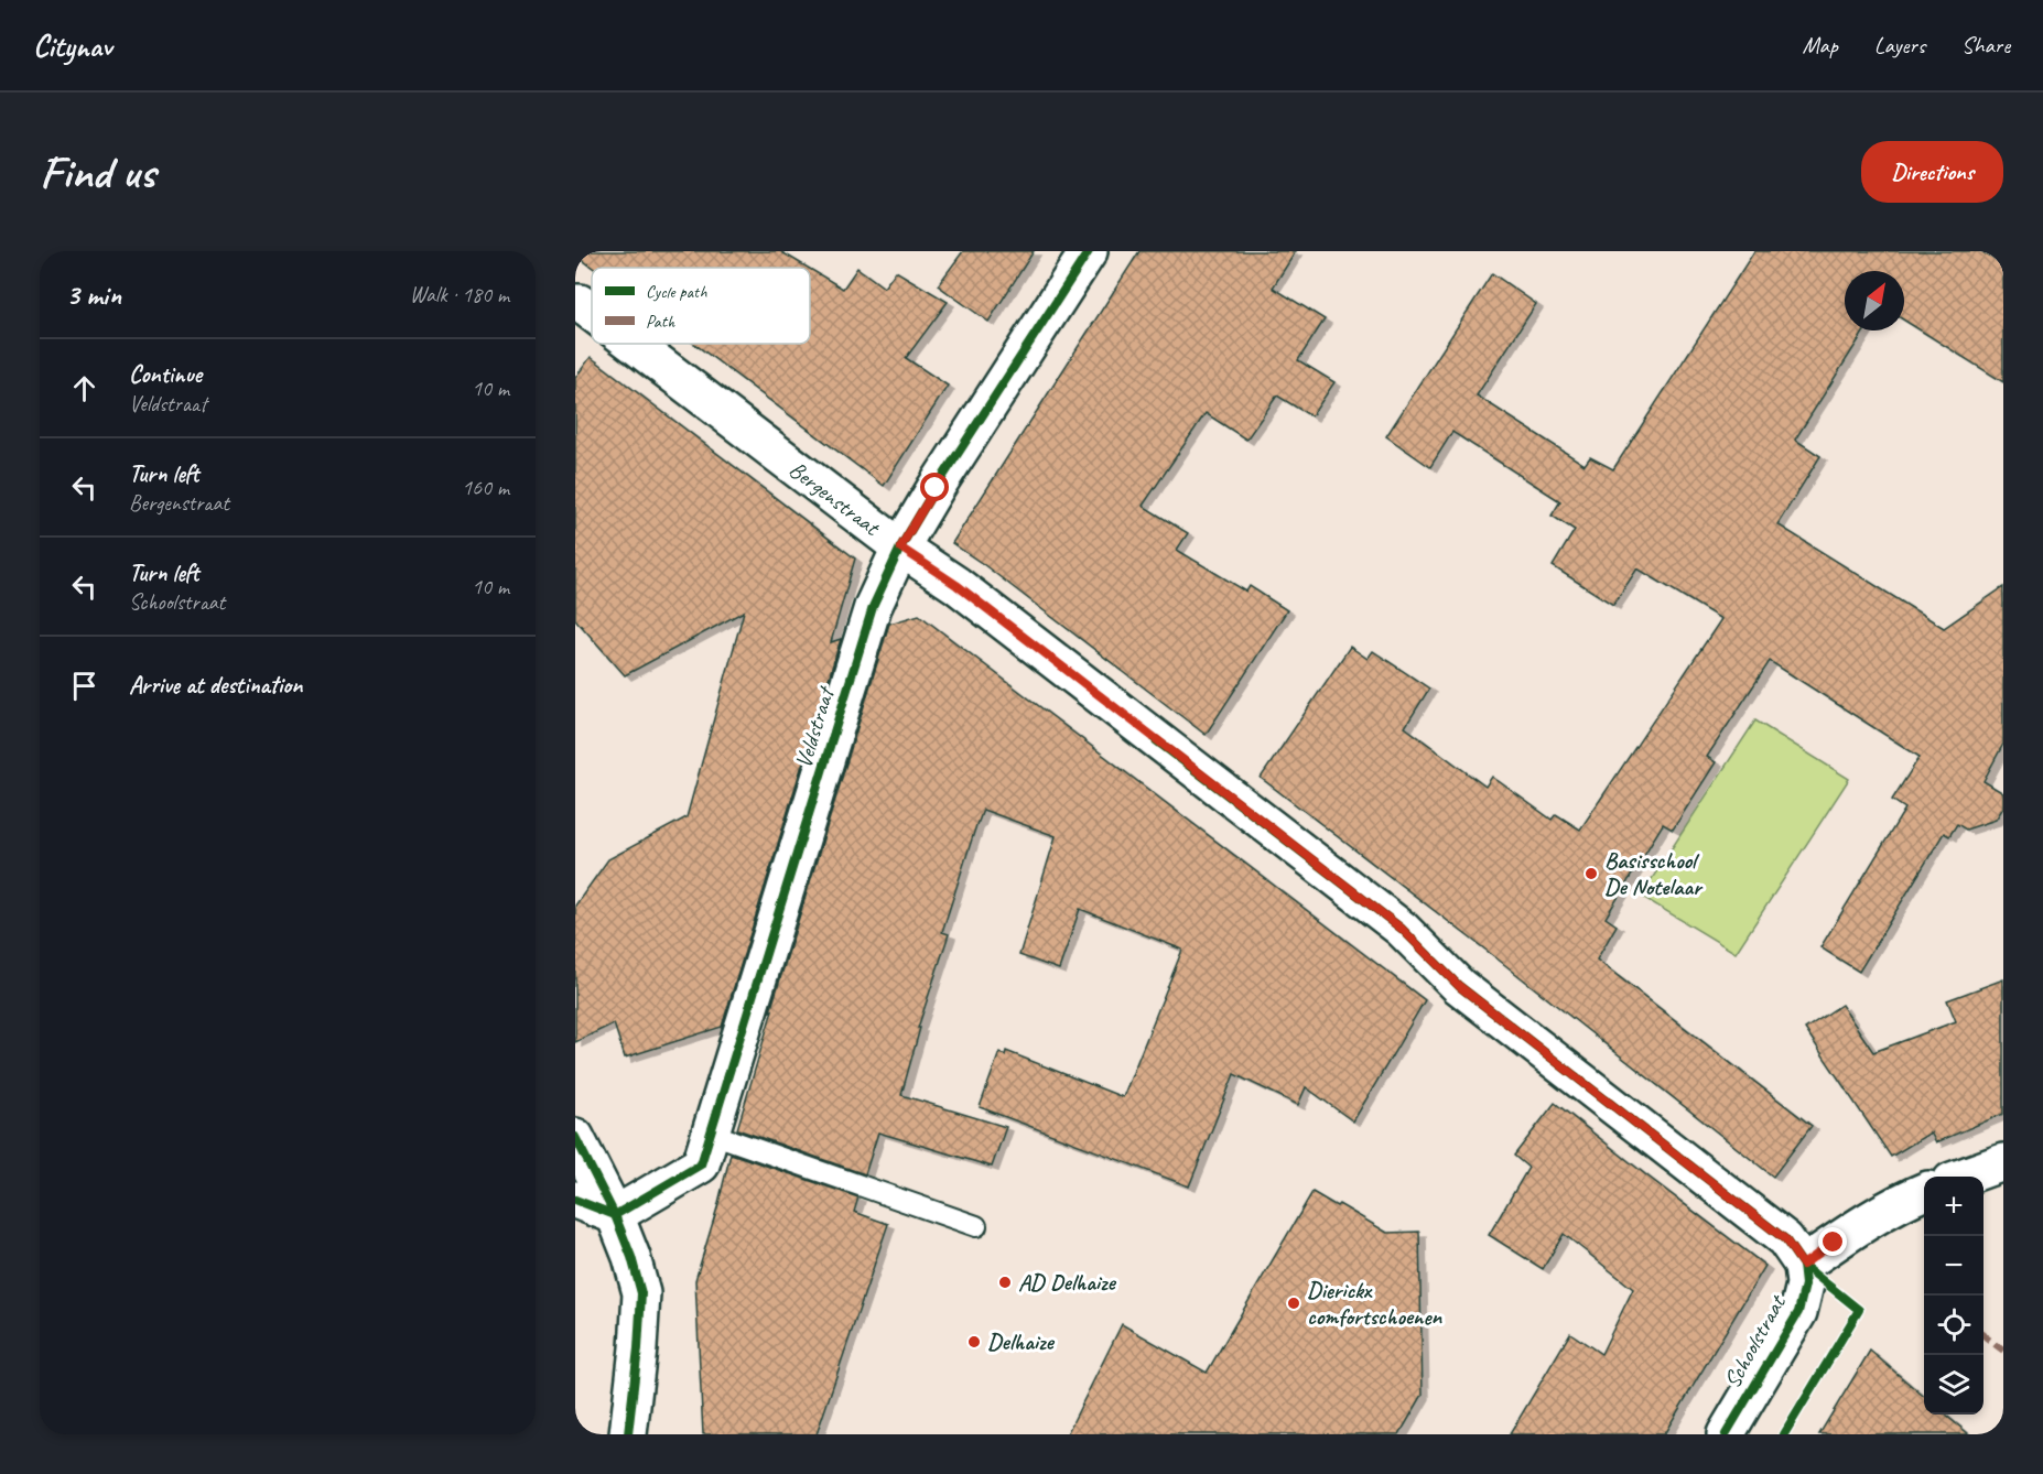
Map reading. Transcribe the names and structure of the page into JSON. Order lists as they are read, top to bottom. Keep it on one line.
{"streets":{"street":["Bergenstraat","Veldstraat","Schoolstraat"]},"crossings":[["Bergenstraat","Veldstraat"],["Bergenstraat","Schoolstraat"]],"places":["Basisschool De Notelaar","AD Delhaize","Dierickx comfortschoenen","Delhaize"],"legend":["Cycle path","Path"],"north":"top right","page":{"header":"Citynav","nav":["Map","Layers","Share"],"buttons":"Directions","title":"Find us","heading":["3 min","Walk · 180 m"],"list":[["Continue","Veldstraat","10 m"],["Turn left","Bergenstraat","160 m"],["Turn left","Schoolstraat","10 m"],"Arrive at destination"],"map_buttons":["+","−"]}}
